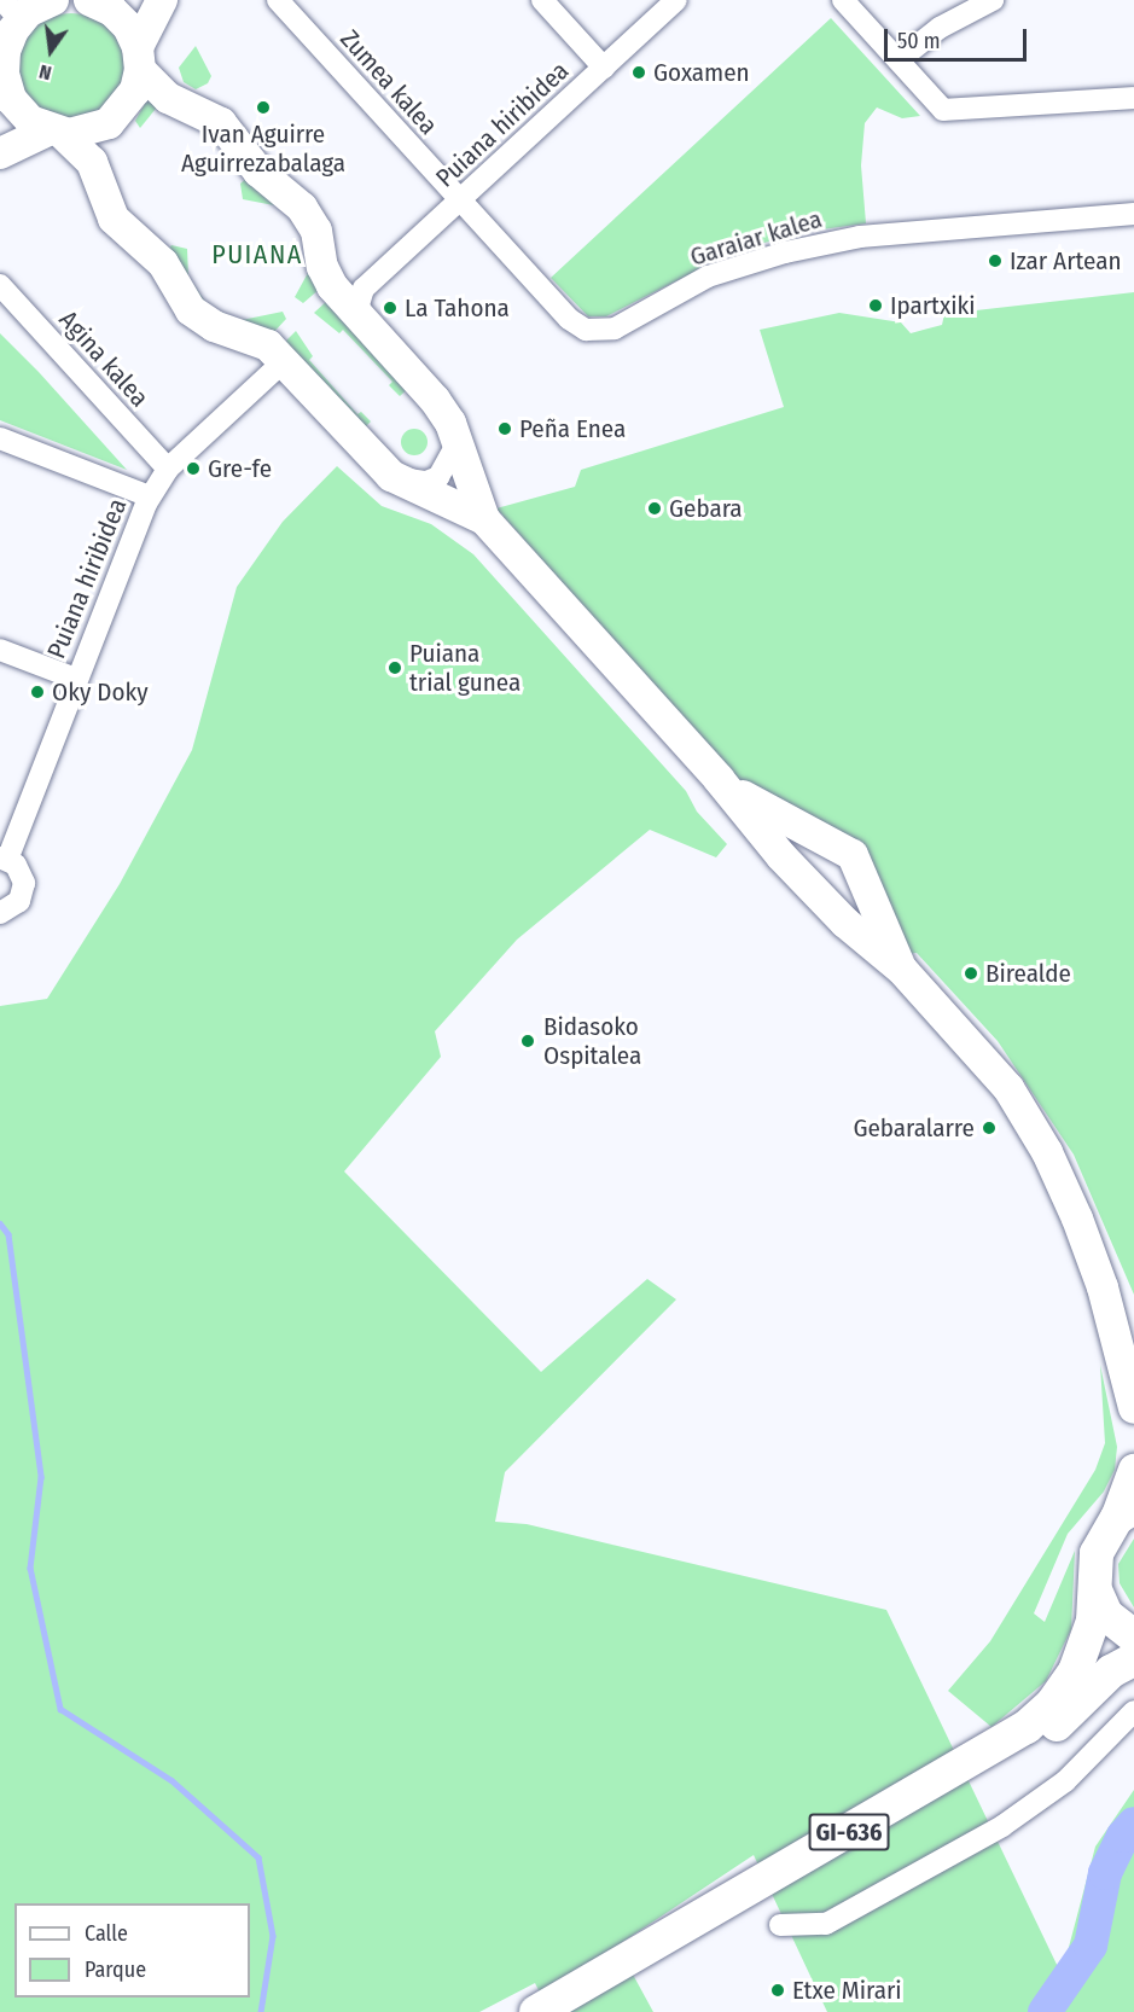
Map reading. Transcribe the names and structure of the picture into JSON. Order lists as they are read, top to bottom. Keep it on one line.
{"streets":{"main road":["GI-636"],"street":["Zumea kalea","Puiana hiribidea","Garaiar kalea","Agina kalea"]},"crossings":[["Zumea kalea","Puiana hiribidea"],["Zumea kalea","Garaiar kalea"],["Puiana hiribidea","Garaiar kalea"],["Puiana hiribidea","Agina kalea"]],"districts":["PUIANA"],"places":["Goxamen","Ivan Aguirre Aguirrezabalaga","Izar Artean","Ipartxiki","La Tahona","Peña Enea","Gre-fe","Gebara","Puiana trial gunea","Oky Doky","Birealde","Bidasoko Ospitalea","Gebaralarre","Etxe Mirari"],"legend":["Calle","Parque"],"scale_bar":"50 m","north":"bottom"}
